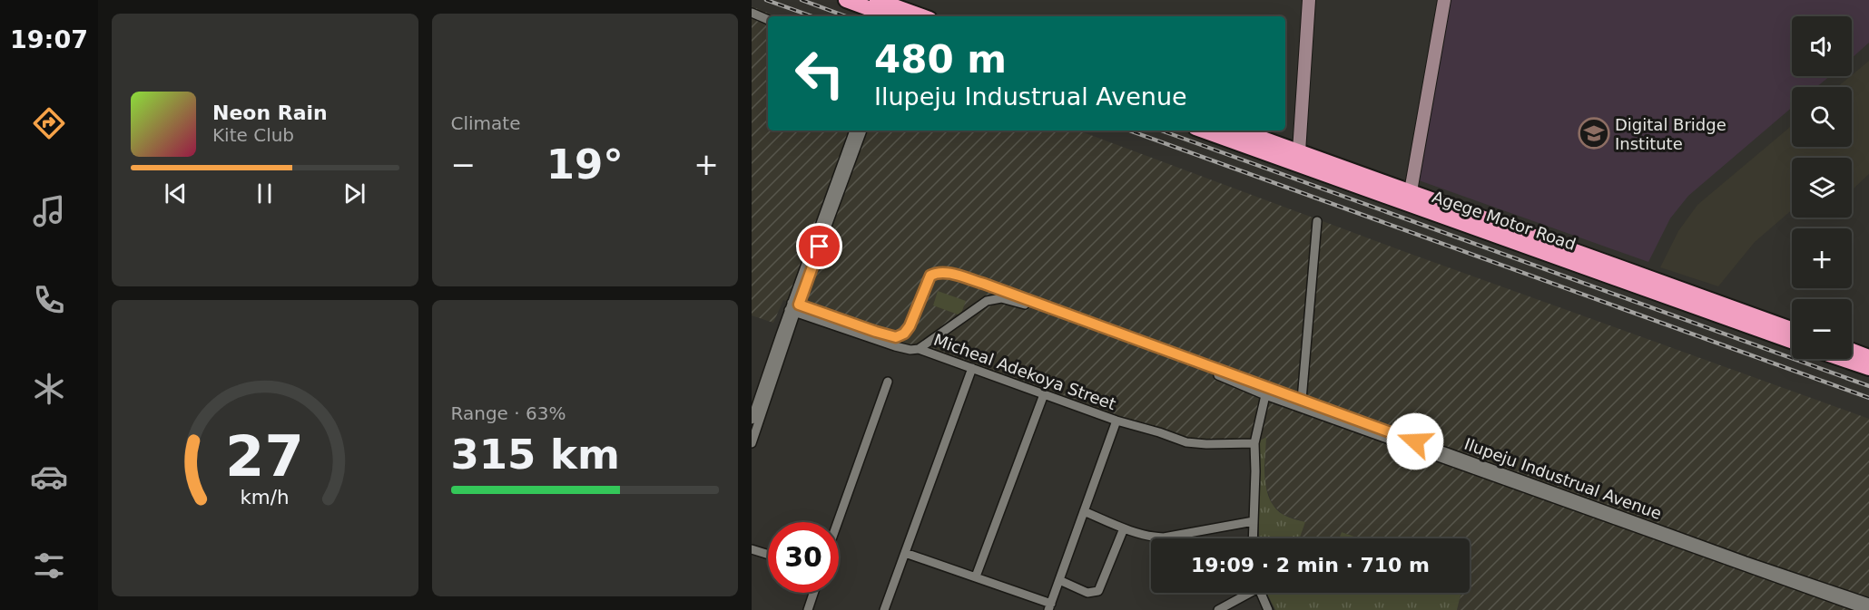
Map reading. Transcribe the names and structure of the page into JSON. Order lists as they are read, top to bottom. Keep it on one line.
{"streets":{"highway":["Agege Motor Road"],"street":["Micheal Adekoya Street","Ilupeju Industrual Avenue"]},"crossings":[["Micheal Adekoya Street","Ilupeju Industrual Avenue"]],"places":{"school or university":["Digital Bridge Institute"]},"page":{"tabs":"19:07","tile":["Climate",["Range · 63%","315 km"]],"map_buttons":["+","−"],"turn":["480 m","Ilupeju Industrual Avenue"],"song":["Neon Rain","Kite Club"],"heat":["−","19°","+"],"limit":"30","trip":"19:09 · 2 min · 710 m","gauge":["27","km/h"]}}
